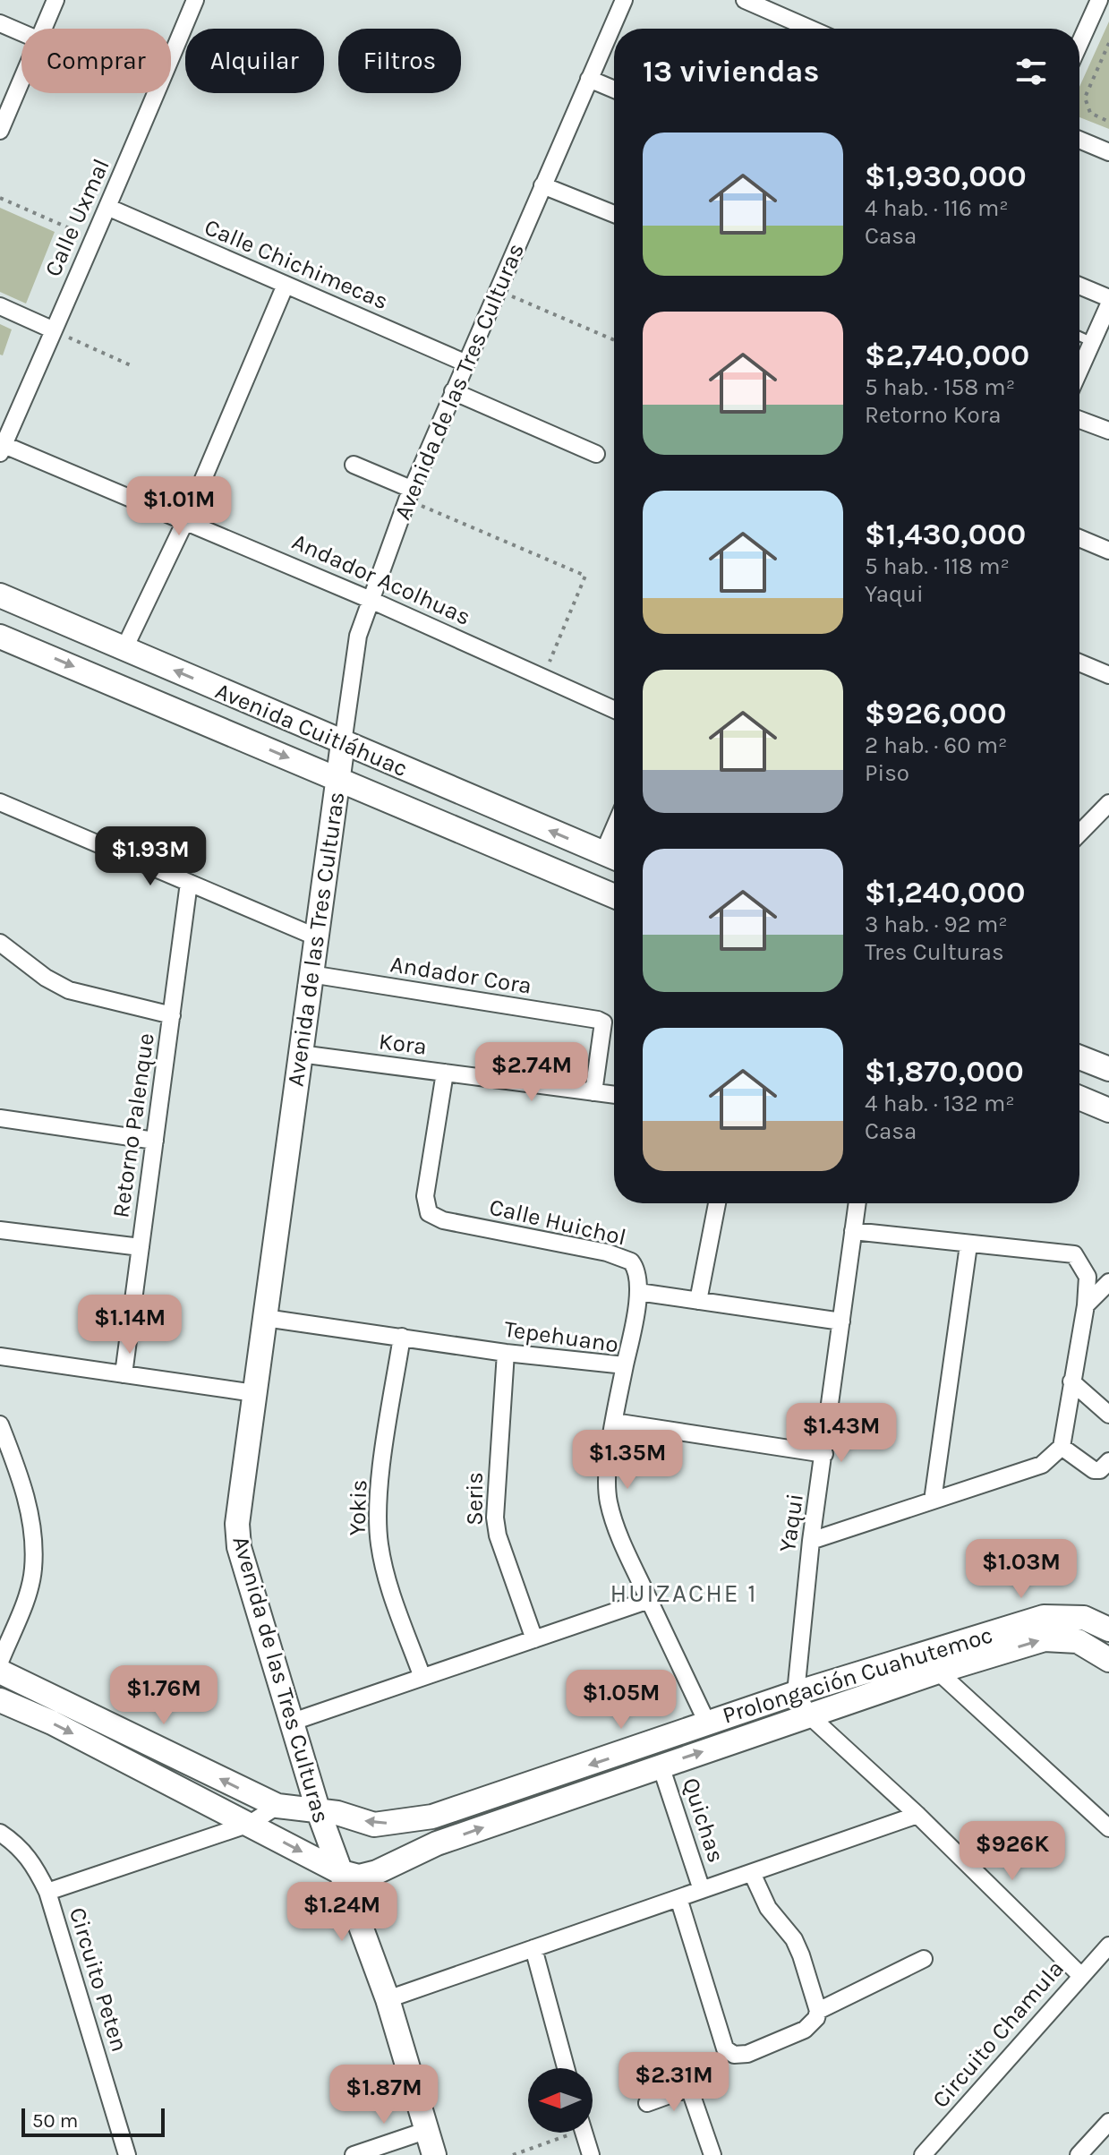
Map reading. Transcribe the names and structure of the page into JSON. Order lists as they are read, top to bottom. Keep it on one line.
{"streets":{"street":["Calle Uxmal","Calle Chichimecas","Avenida de las Tres Culturas","Andador Acolhuas","Avenida Cuitláhuac","Andador Cora","Kora","Retorno Palenque","Calle Huichol","Tepehuano","Seris","Yokis","Yaqui","Prolongación Cuahutemoc","Quichas","Circuito Peten","Circuito Chamula"]},"crossings":[["Calle Uxmal","Calle Chichimecas"],["Calle Uxmal","Andador Acolhuas"],["Calle Chichimecas","Avenida de las Tres Culturas"],["Avenida de las Tres Culturas","Andador Acolhuas"],["Avenida de las Tres Culturas","Avenida Cuitláhuac"],["Avenida de las Tres Culturas","Andador Cora"],["Avenida de las Tres Culturas","Kora"],["Avenida de las Tres Culturas","Tepehuano"],["Avenida de las Tres Culturas","Prolongación Cuahutemoc"],["Kora","Calle Huichol"],["Tepehuano","Seris"],["Tepehuano","Yokis"],["Tepehuano","Prolongación Cuahutemoc"],["Yaqui","Prolongación Cuahutemoc"],["Prolongación Cuahutemoc","Quichas"]],"districts":["HUIZACHE 1"],"scale_bar":"50 m","north":"left","page":{"chip":["Comprar","Alquilar","Filtros"],"heading":"13 viviendas","list":[{"name":"$1,930,000","note":"4 hab. · 116 m² · Casa"},{"name":"$2,740,000","note":"5 hab. · 158 m² · Retorno Kora"},{"name":"$1,430,000","note":"5 hab. · 118 m² · Yaqui"},{"name":"$926,000","note":"2 hab. · 60 m² · Piso"},{"name":"$1,240,000","note":"3 hab. · 92 m² · Tres Culturas"},{"name":"$1,870,000","note":"4 hab. · 132 m² · Casa"}],"price":["$1.01M","$1.93M","$2.74M","$1.14M","$1.43M","$1.35M","$1.03M","$1.76M","$1.05M","$926K","$1.24M","$2.31M","$1.87M"],"scale":"50 m"}}
